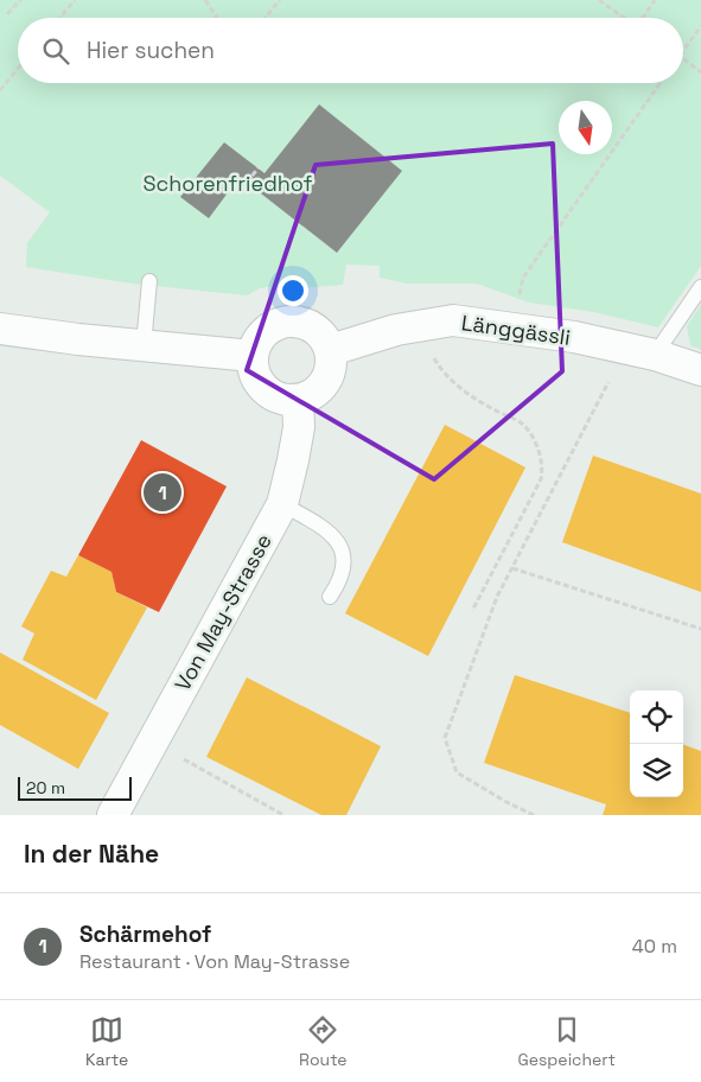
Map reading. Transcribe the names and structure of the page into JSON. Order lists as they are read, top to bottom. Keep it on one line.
{"streets":{"street":["Länggässli","Von May-Strasse"]},"crossings":[["Länggässli","Von May-Strasse"]],"parks":["Schorenfriedhof"],"scale_bar":"20 m","north":"bottom","page":{"search":"Hier suchen","pins":"1","scale":"20 m","heading":"In der Nähe","list":[{"mark":"1","name":"Schärmehof","note":"Restaurant · Von May-Strasse","value":"40 m"}],"nav":["Karte","Route","Gespeichert"]}}
